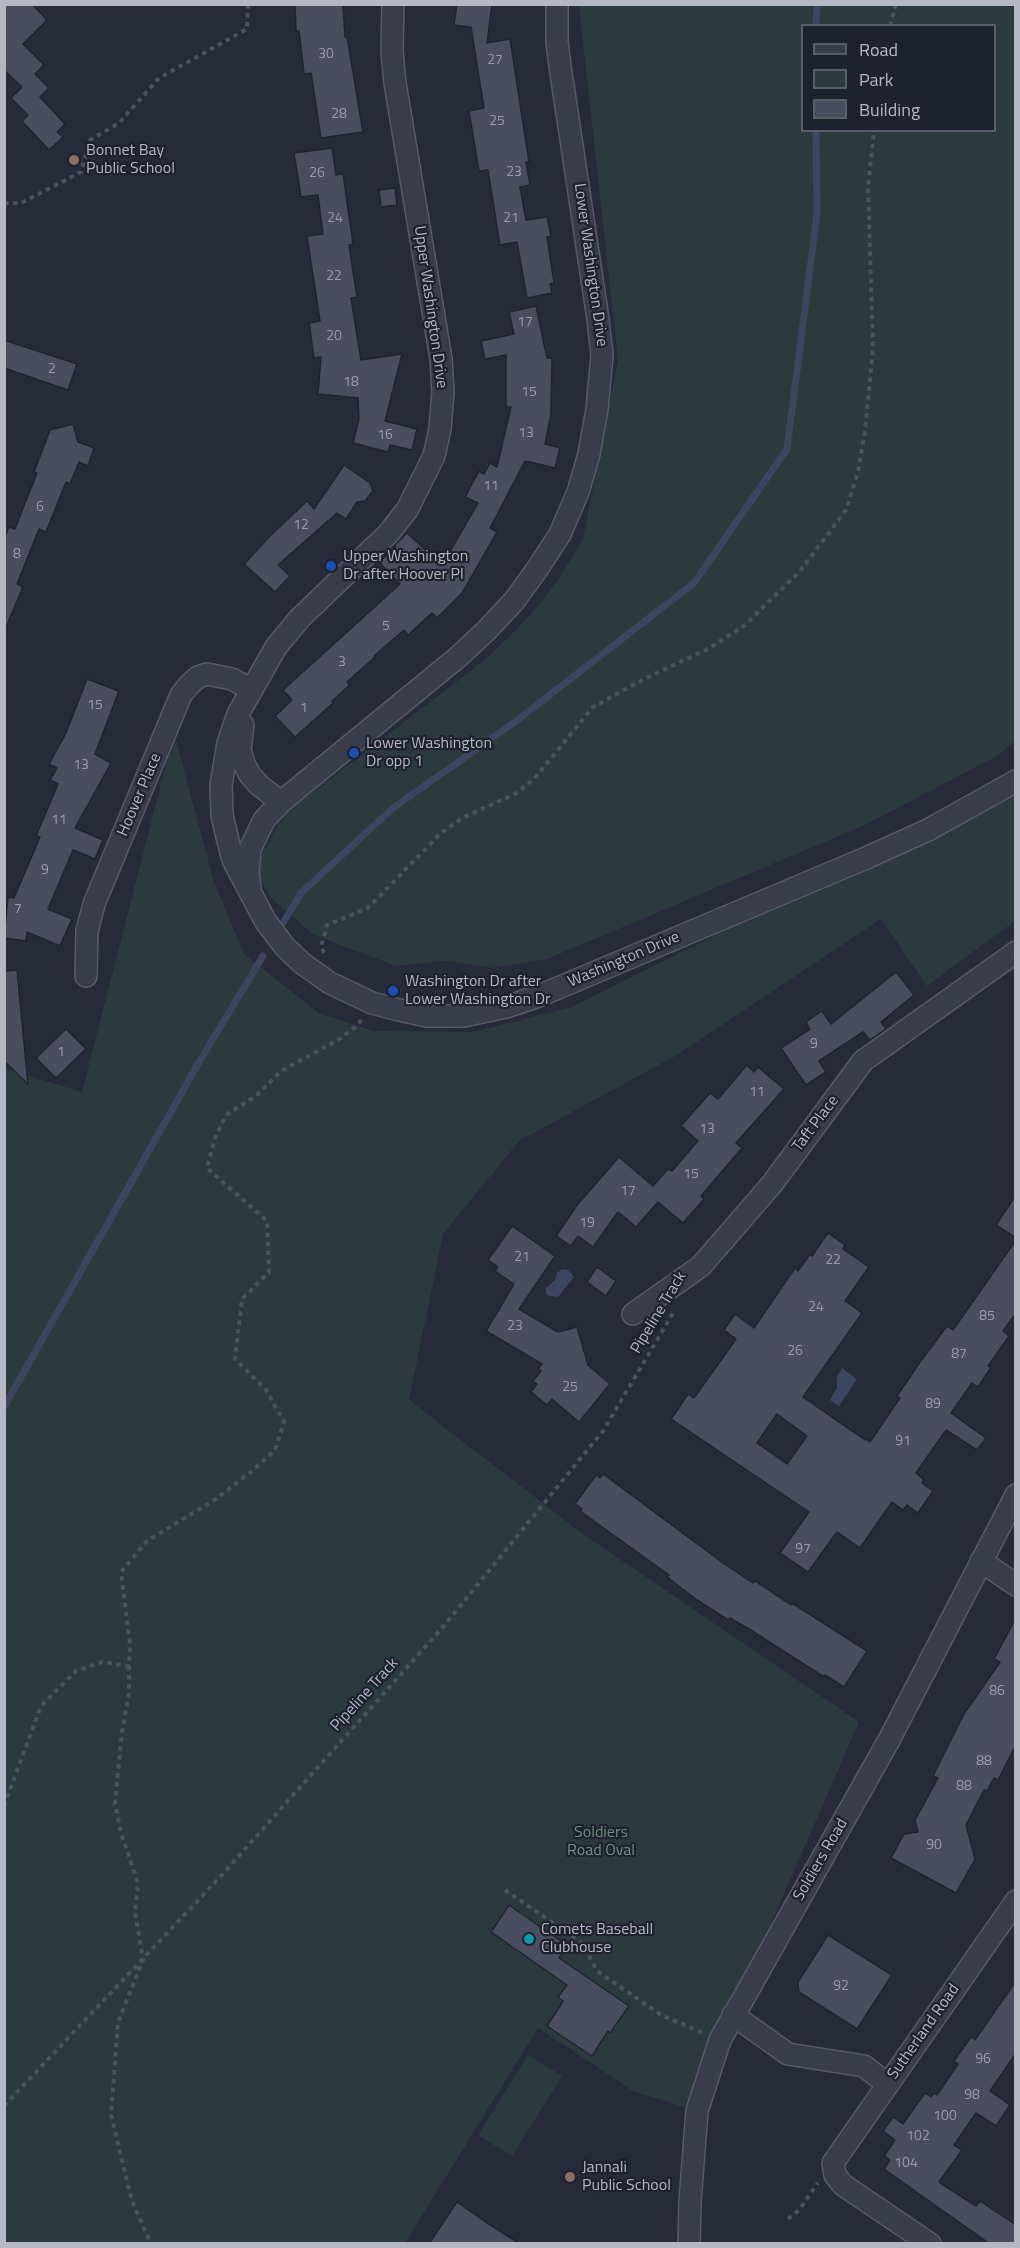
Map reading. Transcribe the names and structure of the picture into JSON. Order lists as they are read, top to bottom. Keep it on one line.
{"streets":{"street":["Lower Washington Drive","Upper Washington Drive","Hoover Place","Washington Drive","Taft Place","Soldiers Road","Sutherland Road"],"path":["Pipeline Track"]},"crossings":[["Lower Washington Drive","Upper Washington Drive"],["Lower Washington Drive","Washington Drive"],["Upper Washington Drive","Hoover Place"],["Upper Washington Drive","Washington Drive"]],"parks":["Soldiers Road Oval"],"places":["Bonnet Bay Public School","Upper Washington Dr after Hoover Pl","Lower Washington Dr opp 1","Washington Dr after Lower Washington Dr","Comets Baseball Clubhouse","Jannali Public School"],"house_numbers":["30","27","28","25","23","26","24","21","22","17","20","2","18","15","13","16","11","6","12","8","5","3","15","1","13","11","9","7","9","1","11","13","15","17","19","21","22","24","85","23","26","87","25","89","91","97","86","88","88","90","92","96","98","100","102","104"],"legend":["Road","Park","Building"]}
